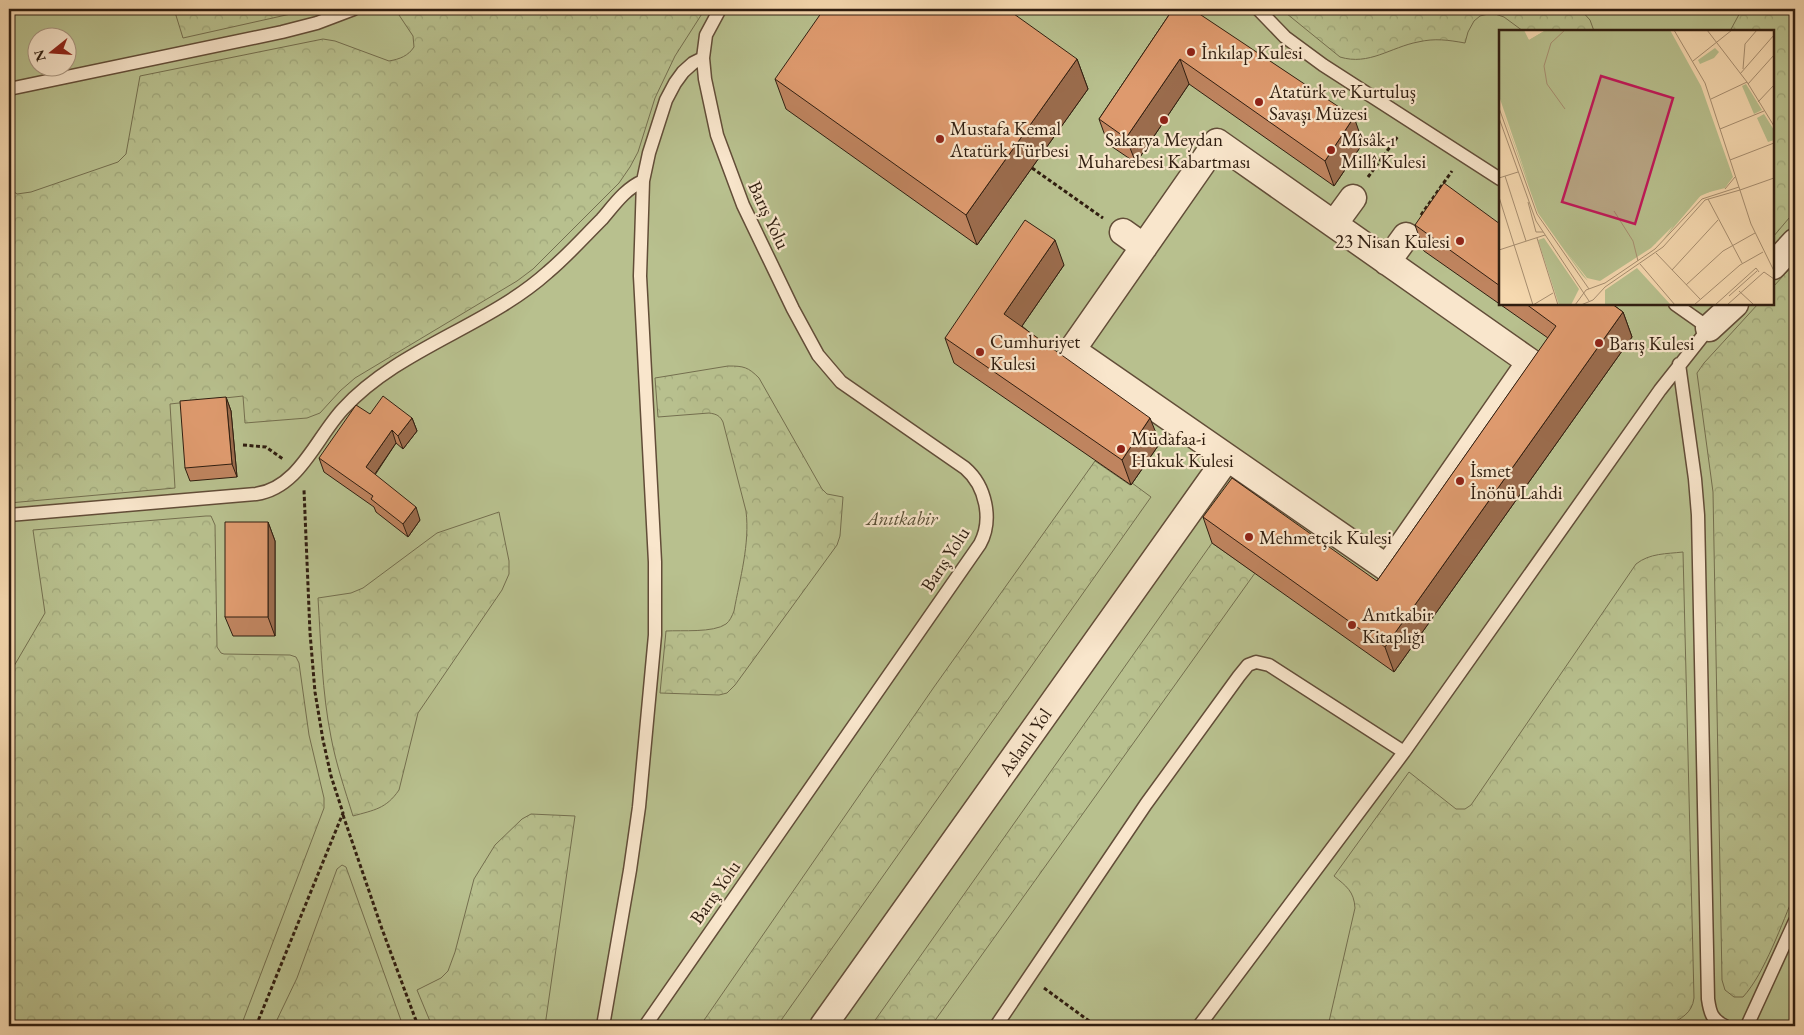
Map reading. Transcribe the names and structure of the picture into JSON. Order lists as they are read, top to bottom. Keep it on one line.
{"streets":{"street":["Aslanlı Yol"],"lane":["Barış Yolu"]},"parks":["Anıtkabir"],"places":["İnkılap Kulesi","Atatürk ve Kurtuluş Savaşı Müzesi","Sakarya Meydan Muharebesi Kabartması","Mustafa Kemal Atatürk Türbesi","Mîsâk-ı Millî Kulesi","23 Nisan Kulesi","Barış Kulesi","Cumhuriyet Kulesi","Müdafaa-i Hukuk Kulesi","İsmet İnönü Lahdi","Mehmetçik Kulesi","Anıtkabir Kitaplığı"],"north":"left"}
